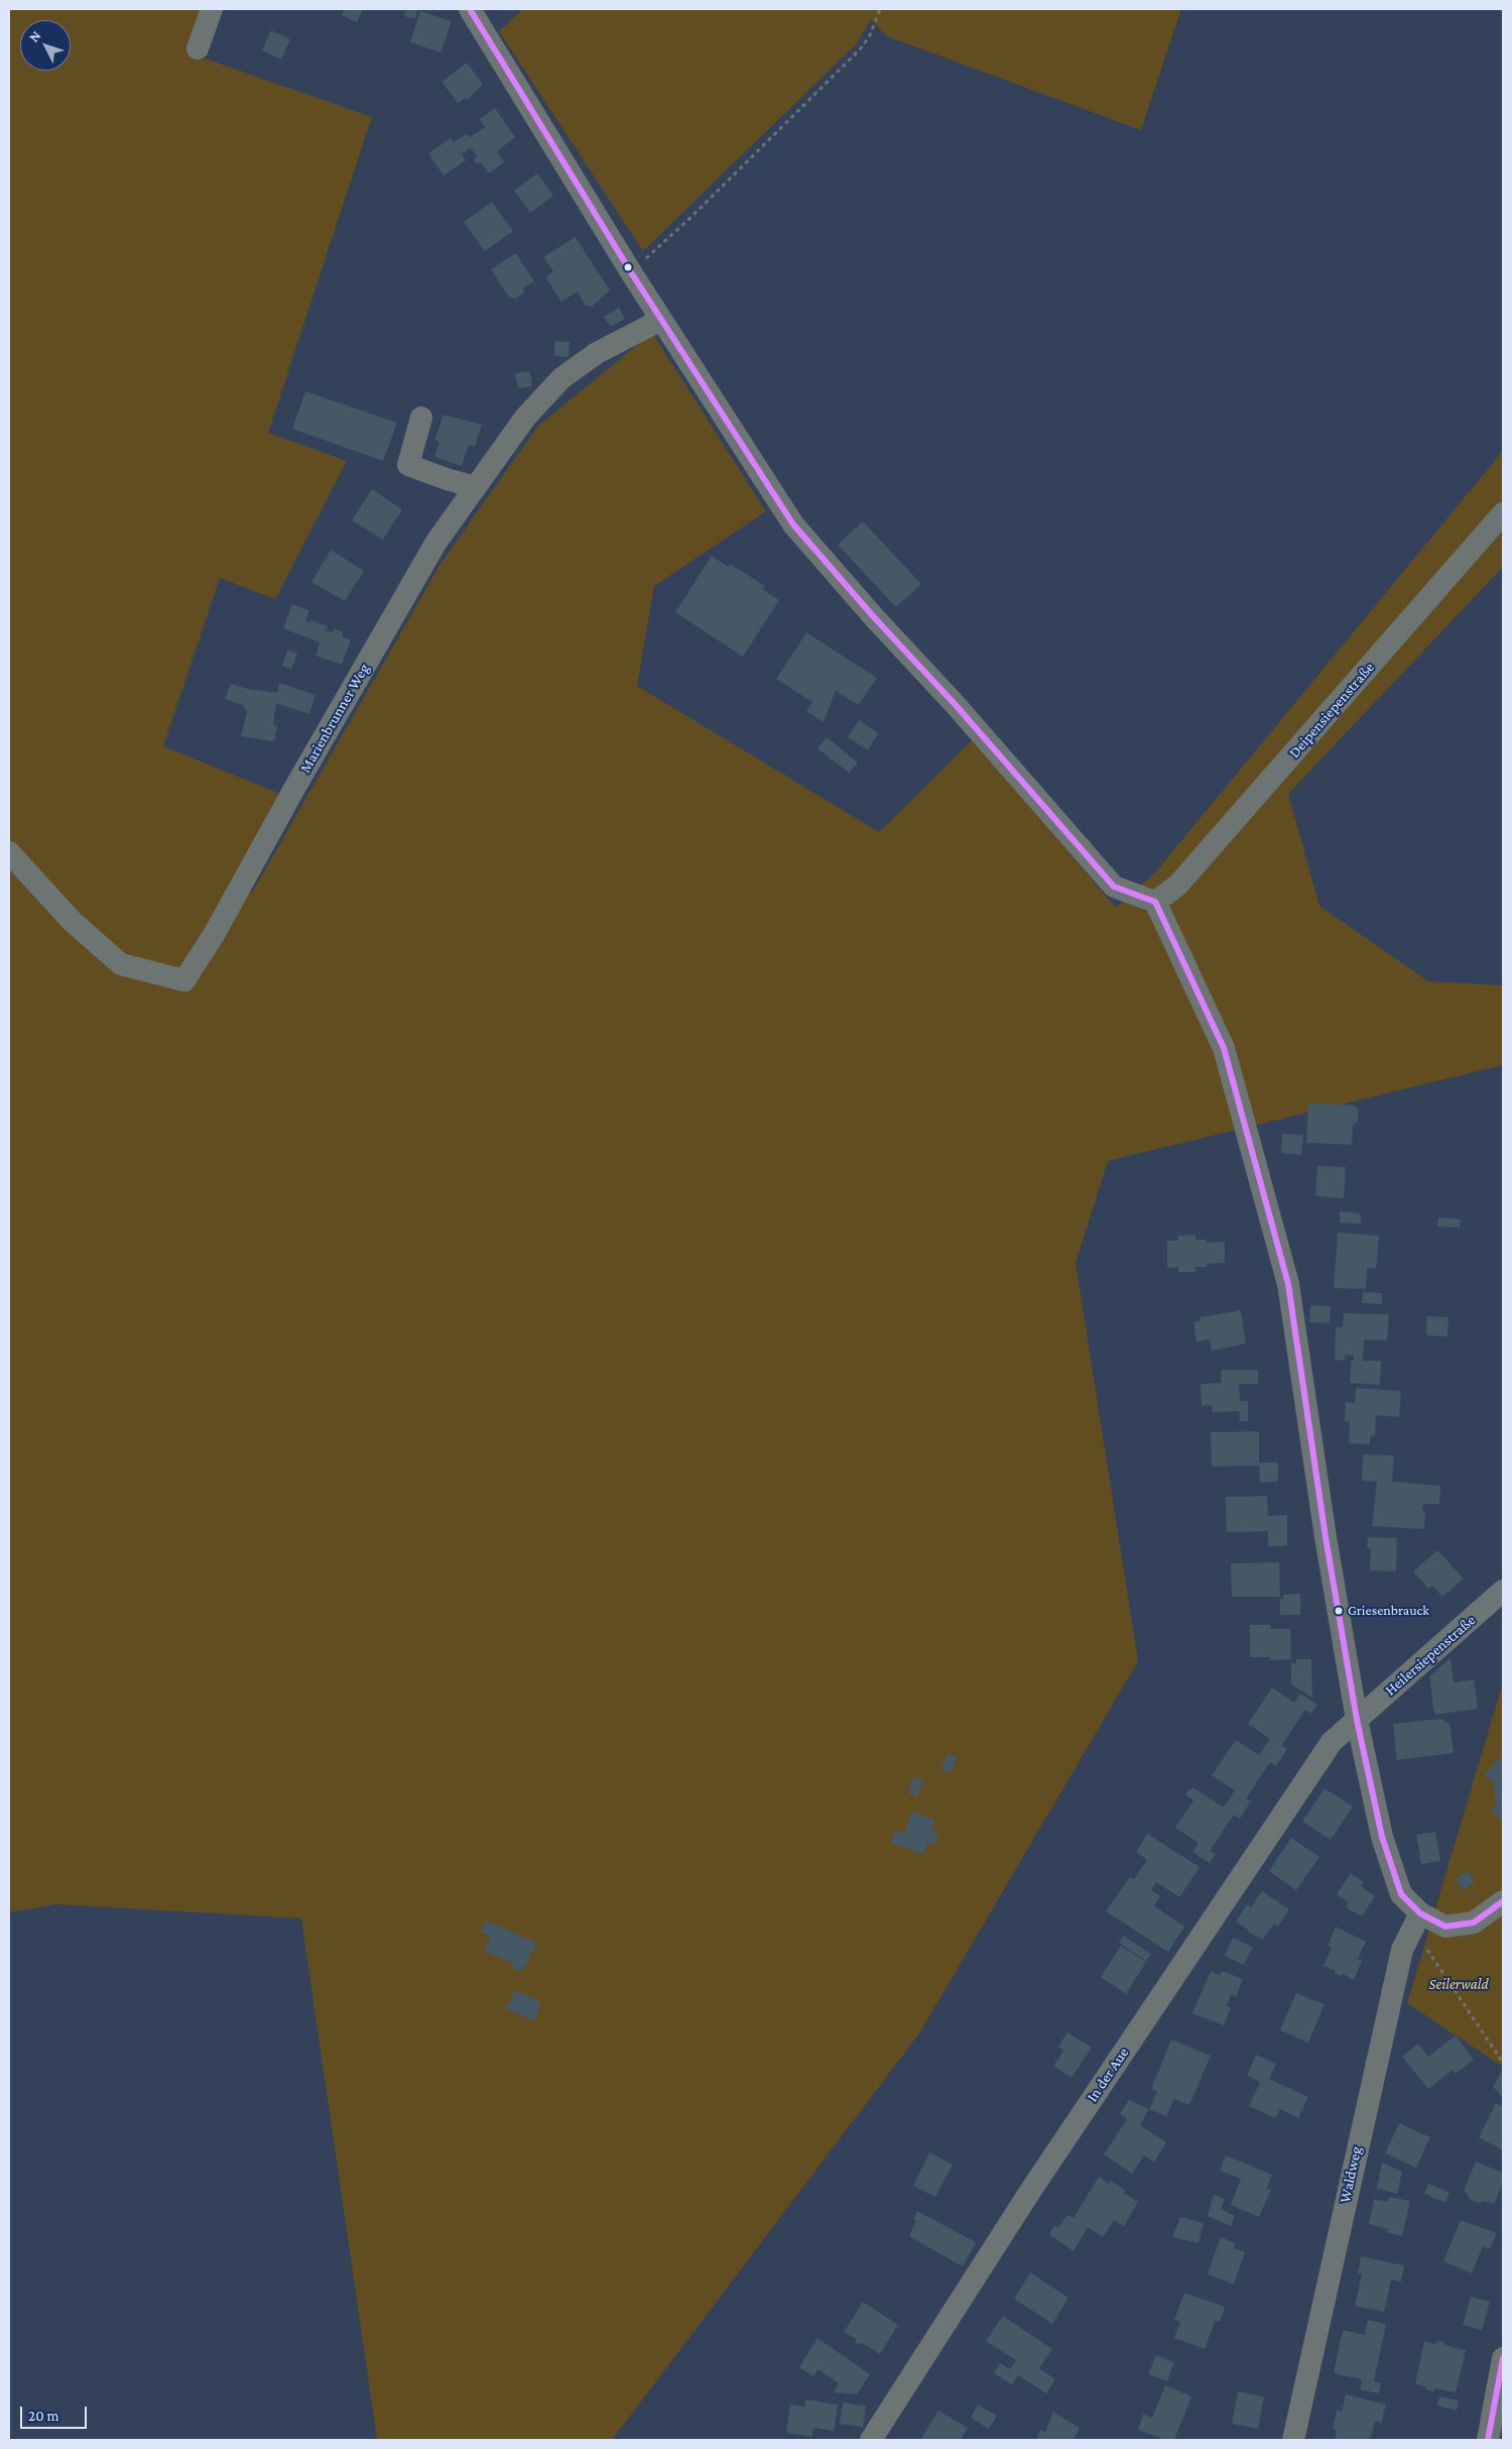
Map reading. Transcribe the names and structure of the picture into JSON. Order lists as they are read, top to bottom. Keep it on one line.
{"streets":{"street":["Deipensiepenstraße","Marienbrunner Weg","Heilersiepenstraße","In der Aue","Waldweg"]},"crossings":[["Heilersiepenstraße","In der Aue"]],"parks":["Seilerwald"],"places":["Griesenbrauck"],"scale_bar":"20 m","north":"top left"}
